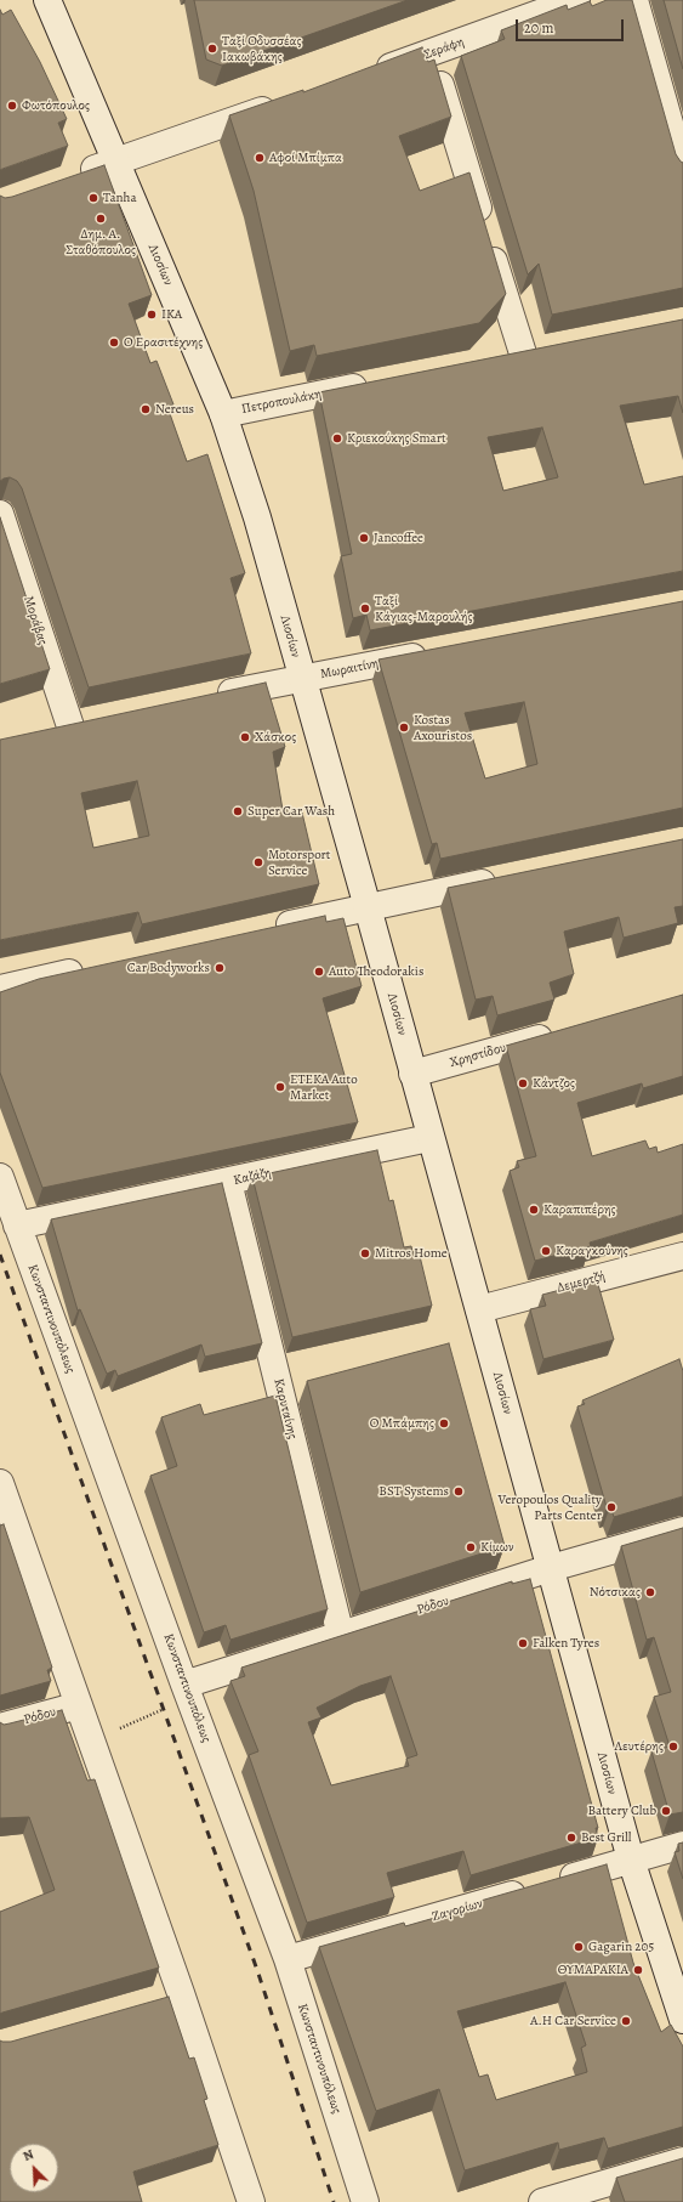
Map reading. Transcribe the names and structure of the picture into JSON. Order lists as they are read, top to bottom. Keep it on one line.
{"streets":{"street":["Σεράφη","Λιοσίων","Πετροπουλάκη","Μοράβας","Μωραιτίνη","Χρηστίδου","Καζάζη","Δεμερτζή","Κωνσταντινουπόλεως","Καρυταίνης","Ρόδου","Ζαγορίων"]},"crossings":[["Λιοσίων","Πετροπουλάκη"],["Λιοσίων","Μωραιτίνη"],["Λιοσίων","Χρηστίδου"],["Λιοσίων","Καζάζη"],["Λιοσίων","Δεμερτζή"],["Λιοσίων","Ρόδου"],["Λιοσίων","Ζαγορίων"],["Καζάζη","Κωνσταντινουπόλεως"],["Καζάζη","Καρυταίνης"],["Κωνσταντινουπόλεως","Ρόδου"],["Κωνσταντινουπόλεως","Ζαγορίων"],["Καρυταίνης","Ρόδου"]],"places":["Ταξί Οδυσσέας Ιακωβάκης","Φωτόπουλος","Αφοί Μπίμπα","Tanha","Δημ. Α. Σταθόπουλος","ΙΚΑ","Ο Ερασιτέχνης","Nereus","Κριεκούκης Smart","Jancoffee","Ταξί Κάγιας-Μαρουλής","Kostas Axouristos","Χάσκος","Super Car Wash","Motorsport Service","Car Bodyworks","Auto Theodorakis","Κάντζος","ETEKA Auto Market","Καραπιπέρης","Καραγκούνης","Mitros Home","Ο Μπάμπης","BST Systems","Veropoulos Quality Parts Center","Κίμων","Νότσικας","Falken Tyres","Λευτέρης","Battery Club","Best Grill","Gagarin 205","ΘΥΜΑΡΑΚΙΑ","A.H Car Service"],"scale_bar":"20 m","north":"top left"}
